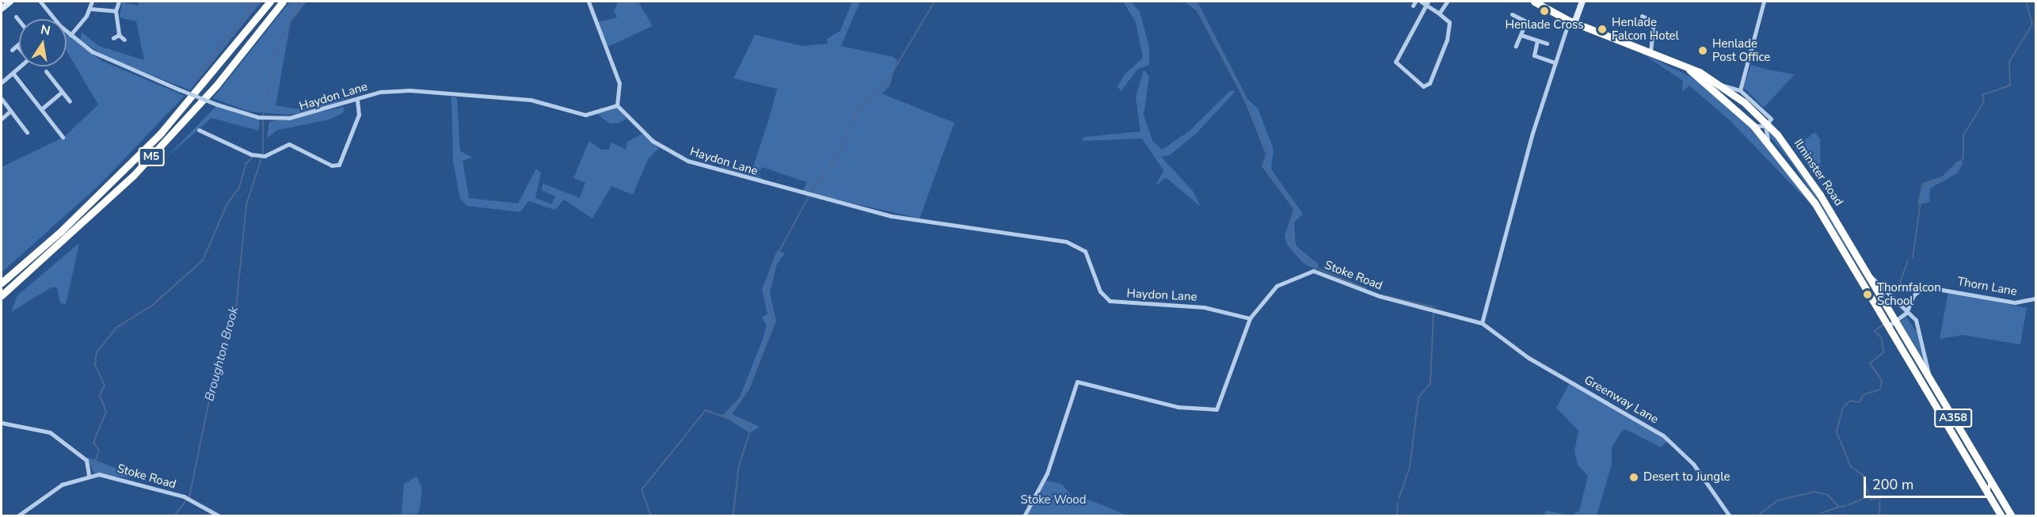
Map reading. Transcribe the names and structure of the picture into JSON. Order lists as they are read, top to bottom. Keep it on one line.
{"streets":{"highway":["M5","Ilminster Road","A358"],"street":["Haydon Lane","Stoke Road","Thorn Lane","Greenway Lane"]},"crossings":[["Haydon Lane","Stoke Road"],["Ilminster Road","Thorn Lane"],["Ilminster Road","A358"],["Stoke Road","Greenway Lane"],["Thorn Lane","A358"]],"water":["Broughton Brook"],"parks":["Stoke Wood"],"places":["Henlade Cross","Henlade Falcon Hotel","Henlade Post Office","Thornfalcon School","Desert to Jungle"],"scale_bar":"200 m","north":"top"}
